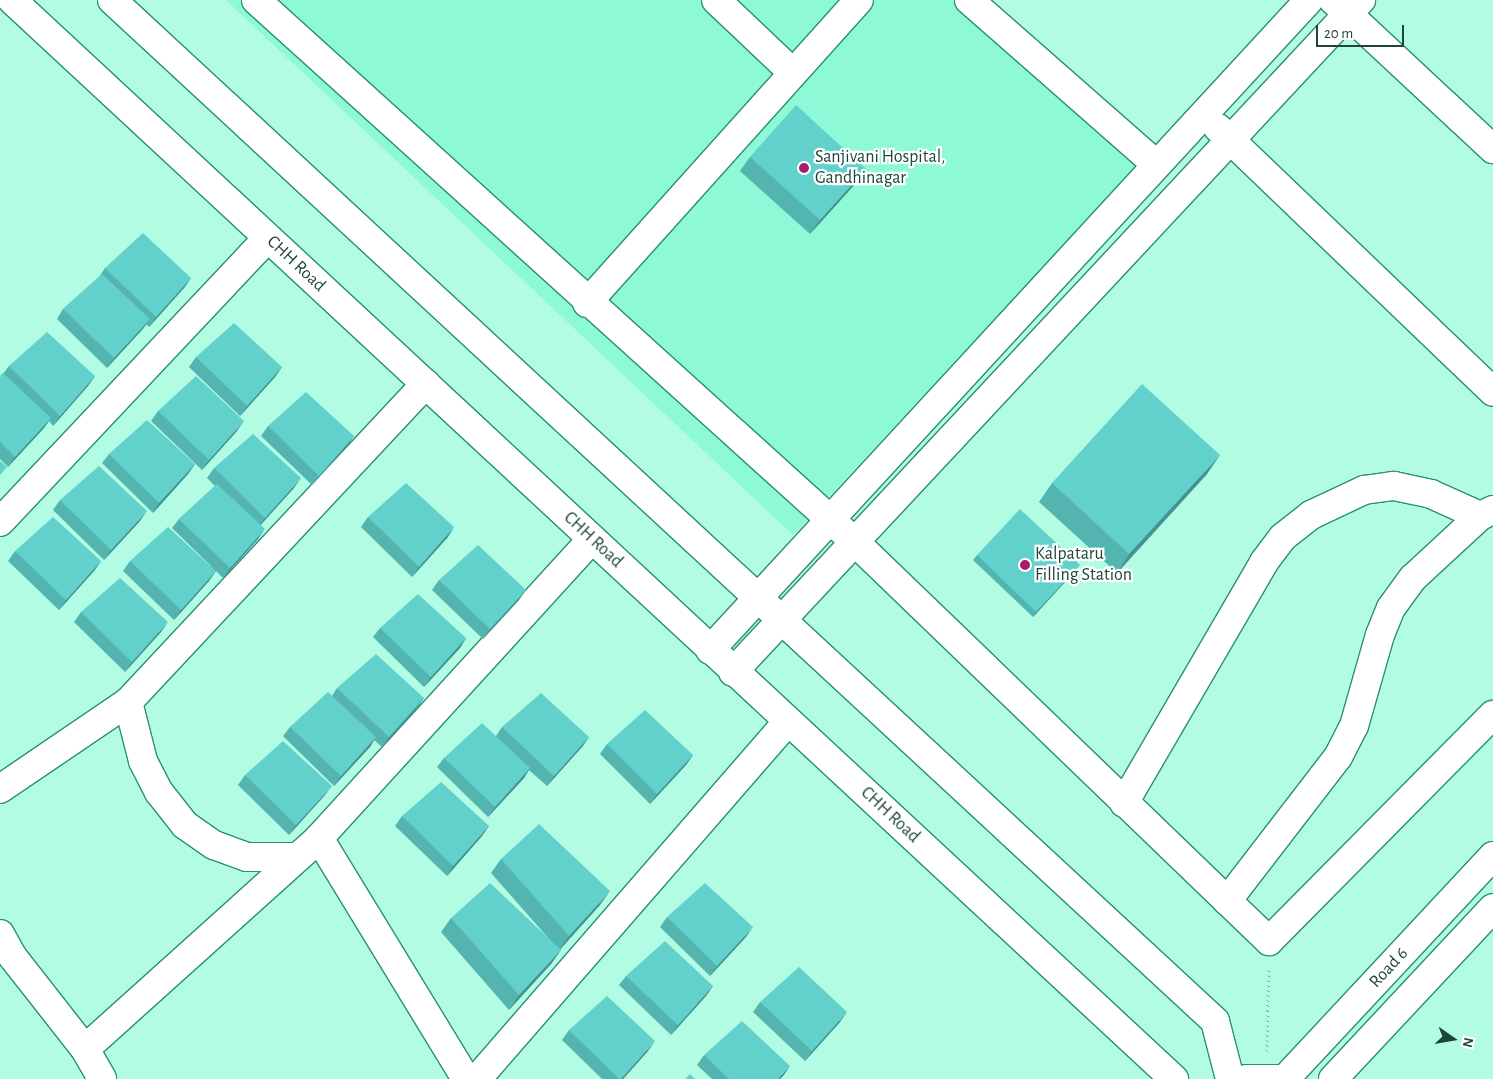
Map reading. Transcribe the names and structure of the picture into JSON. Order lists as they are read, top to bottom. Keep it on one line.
{"streets":{"street":["CHH Road","Road 6"]},"places":["Sanjivani Hospital, Gandhinagar","Kalpataru Filling Station"],"scale_bar":"20 m","north":"right"}
